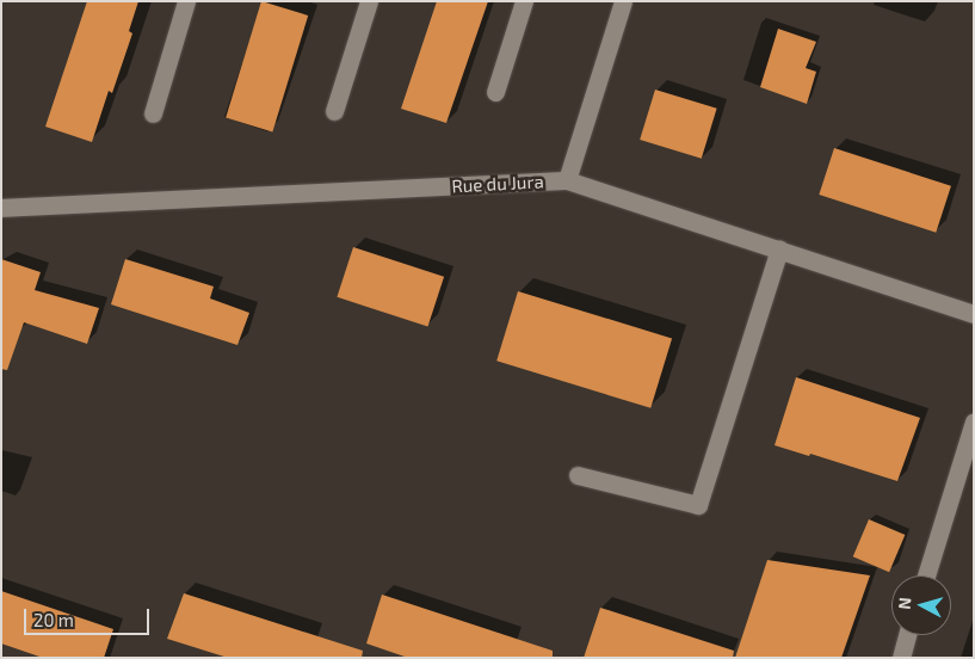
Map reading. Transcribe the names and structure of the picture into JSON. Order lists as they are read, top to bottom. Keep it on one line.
{"streets":{"street":["Rue du Jura"]},"scale_bar":"20 m","north":"left"}
